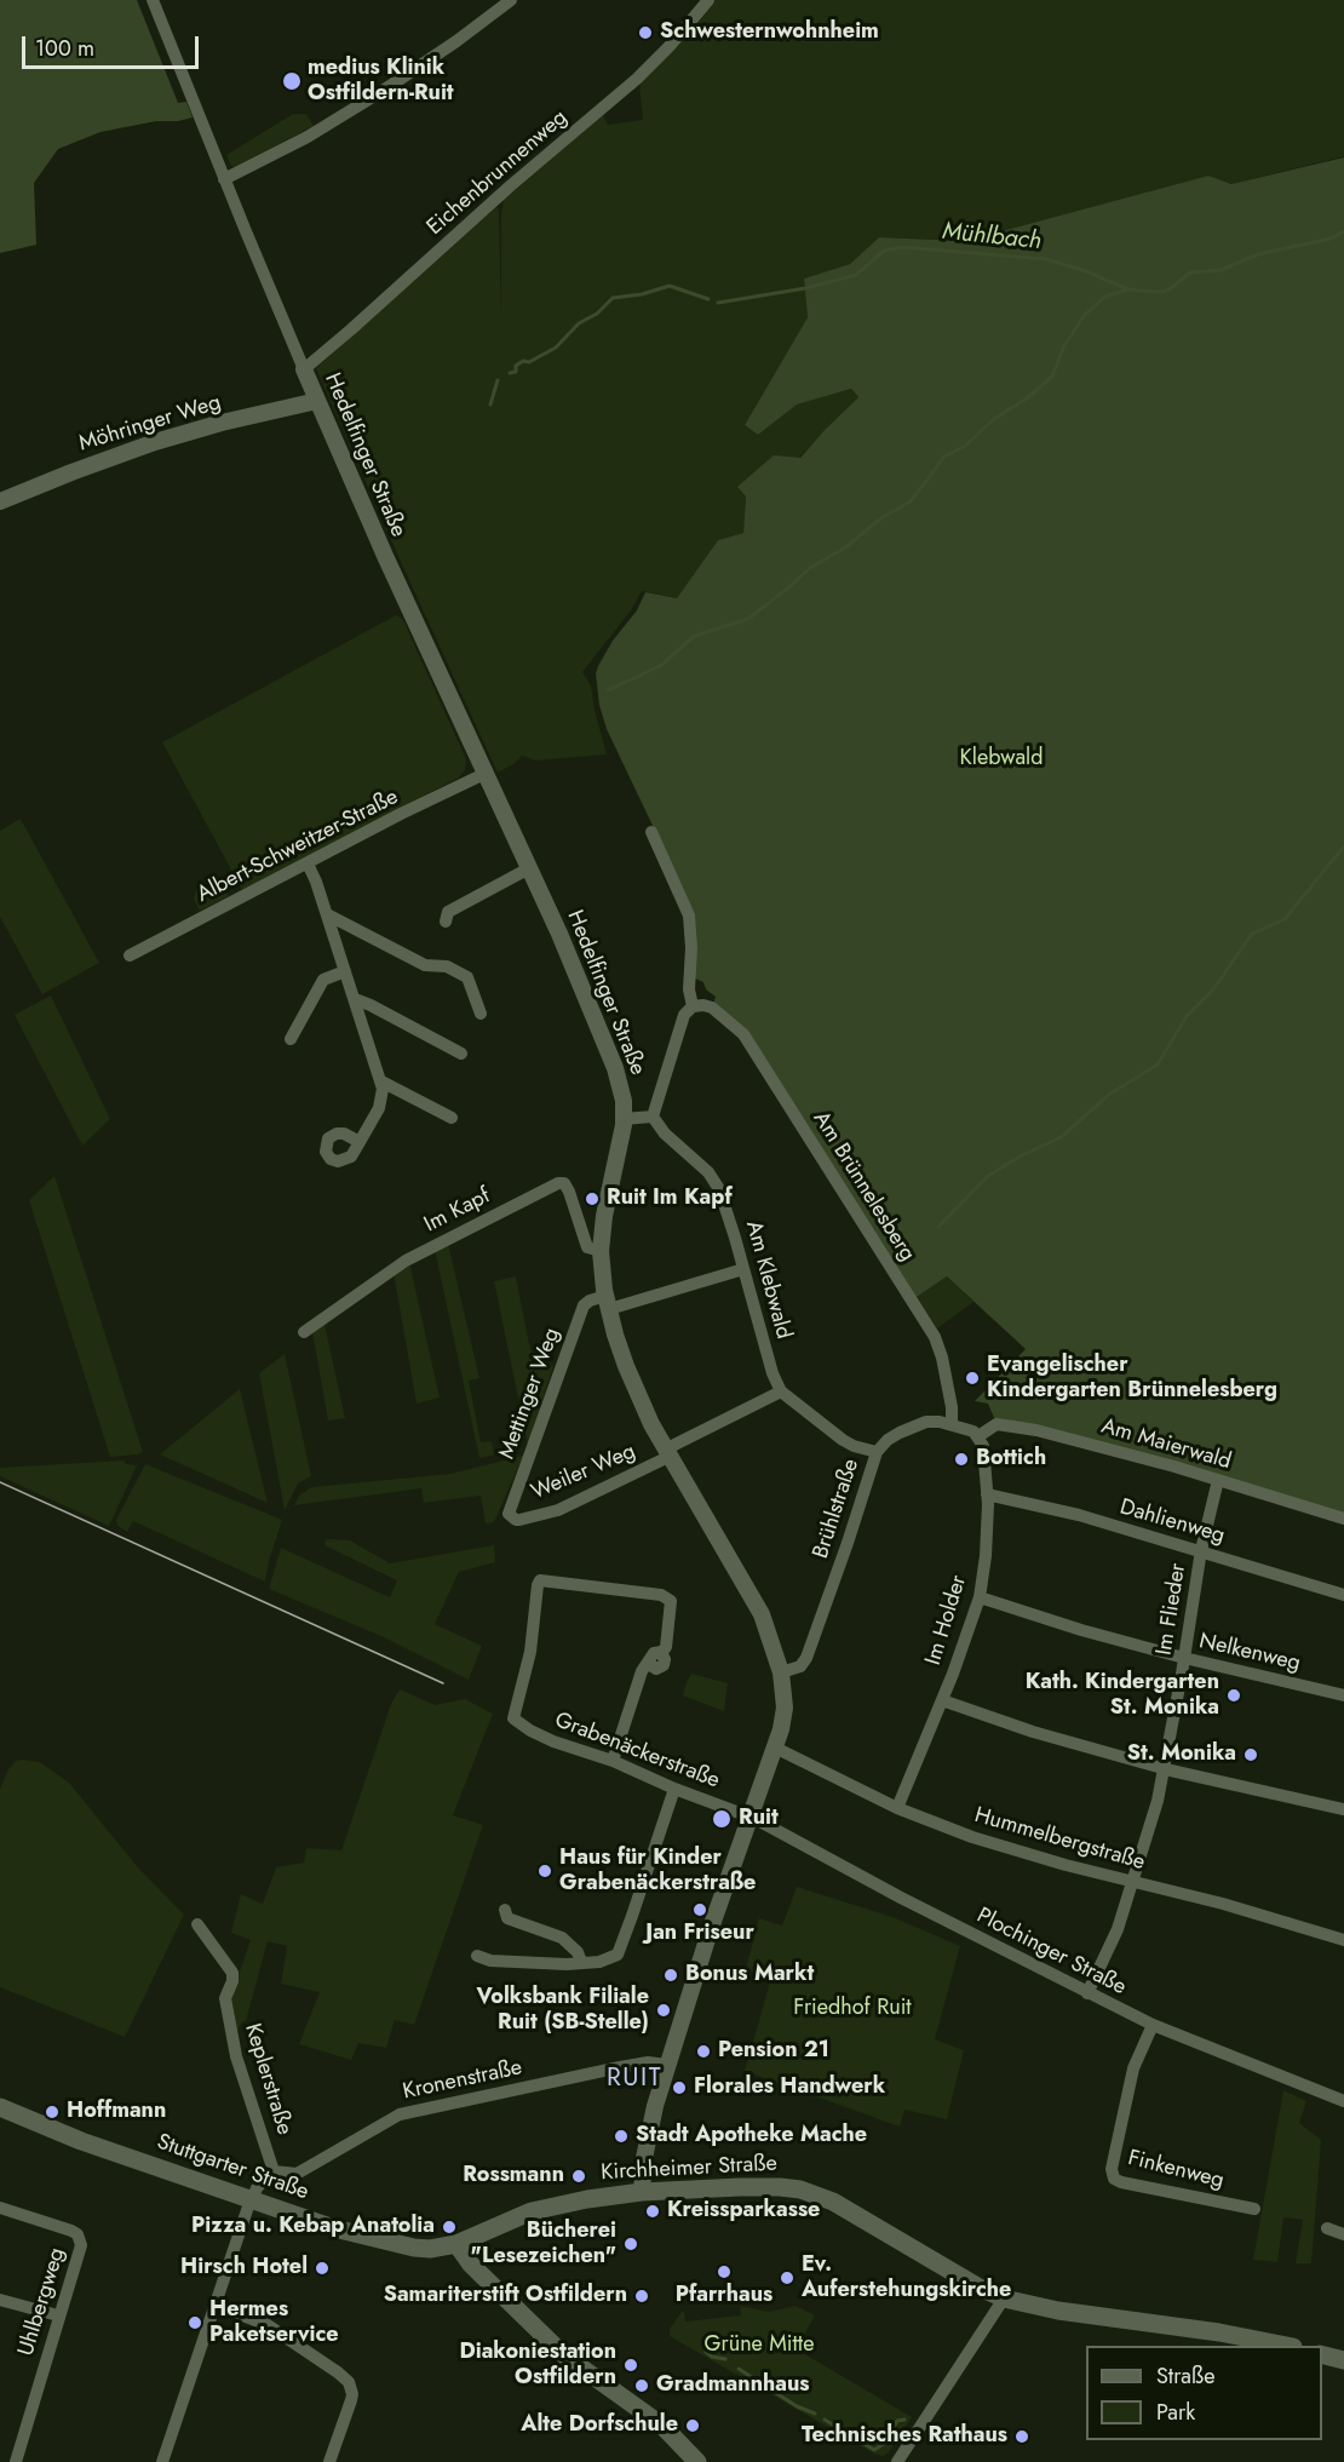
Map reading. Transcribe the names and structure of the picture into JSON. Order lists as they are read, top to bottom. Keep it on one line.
{"streets":{"main road":["Stuttgarter Straße","Kirchheimer Straße"],"street":["Eichenbrunnenweg","Möhringer Weg","Hedelfinger Straße","Albert-Schweitzer-Straße","Am Brünnelesberg","Im Kapf","Am Klebwald","Mettinger Weg","Am Maierwald","Weiler Weg","Brühlstraße","Dahlienweg","Im Flieder","Im Holder","Nelkenweg","Grabenäckerstraße","Hummelbergstraße","Plochinger Straße","Keplerstraße","Kronenstraße","Finkenweg","Uhlbergweg"]},"crossings":[["Eichenbrunnenweg","Hedelfinger Straße"],["Möhringer Weg","Hedelfinger Straße"],["Hedelfinger Straße","Albert-Schweitzer-Straße"],["Hedelfinger Straße","Im Kapf"],["Hedelfinger Straße","Mettinger Weg"],["Hedelfinger Straße","Weiler Weg"],["Hedelfinger Straße","Brühlstraße"],["Hedelfinger Straße","Grabenäckerstraße"],["Hedelfinger Straße","Hummelbergstraße"],["Hedelfinger Straße","Plochinger Straße"],["Hedelfinger Straße","Kronenstraße"],["Hedelfinger Straße","Kirchheimer Straße"],["Am Brünnelesberg","Brühlstraße"],["Am Klebwald","Weiler Weg"],["Am Klebwald","Brühlstraße"],["Mettinger Weg","Weiler Weg"],["Am Maierwald","Brühlstraße"],["Am Maierwald","Im Flieder"],["Am Maierwald","Im Holder"],["Brühlstraße","Im Holder"],["Dahlienweg","Im Flieder"],["Dahlienweg","Im Holder"],["Im Flieder","Nelkenweg"],["Im Flieder","Hummelbergstraße"],["Im Flieder","Plochinger Straße"],["Im Holder","Nelkenweg"],["Im Holder","Hummelbergstraße"],["Grabenäckerstraße","Plochinger Straße"],["Plochinger Straße","Finkenweg"],["Keplerstraße","Kronenstraße"],["Stuttgarter Straße","Kirchheimer Straße"]],"districts":["RUIT"],"water":["Mühlbach"],"parks":["Klebwald","Friedhof Ruit","Grüne Mitte"],"places":["Schwesternwohnheim","medius Klinik Ostfildern-Ruit","Ruit Im Kapf","Evangelischer Kindergarten Brünnelesberg","Bottich","Kath. Kindergarten St. Monika","St. Monika","Ruit","Haus für Kinder Grabenäckerstraße","Jan Friseur","Bonus Markt","Volksbank Filiale Ruit (SB-Stelle)","Pension 21","Florales Handwerk","Hoffmann","Stadt Apotheke Mache","Rossmann","Kreissparkasse","Pizza u. Kebap Anatolia","Bücherei \"Lesezeichen\"","Hirsch Hotel","Pfarrhaus","Ev. Auferstehungskirche","Samariterstift Ostfildern","Hermes Paketservice","Diakoniestation Ostfildern","Gradmannhaus","Alte Dorfschule","Technisches Rathaus"],"legend":["Straße","Park"],"scale_bar":"100 m"}
